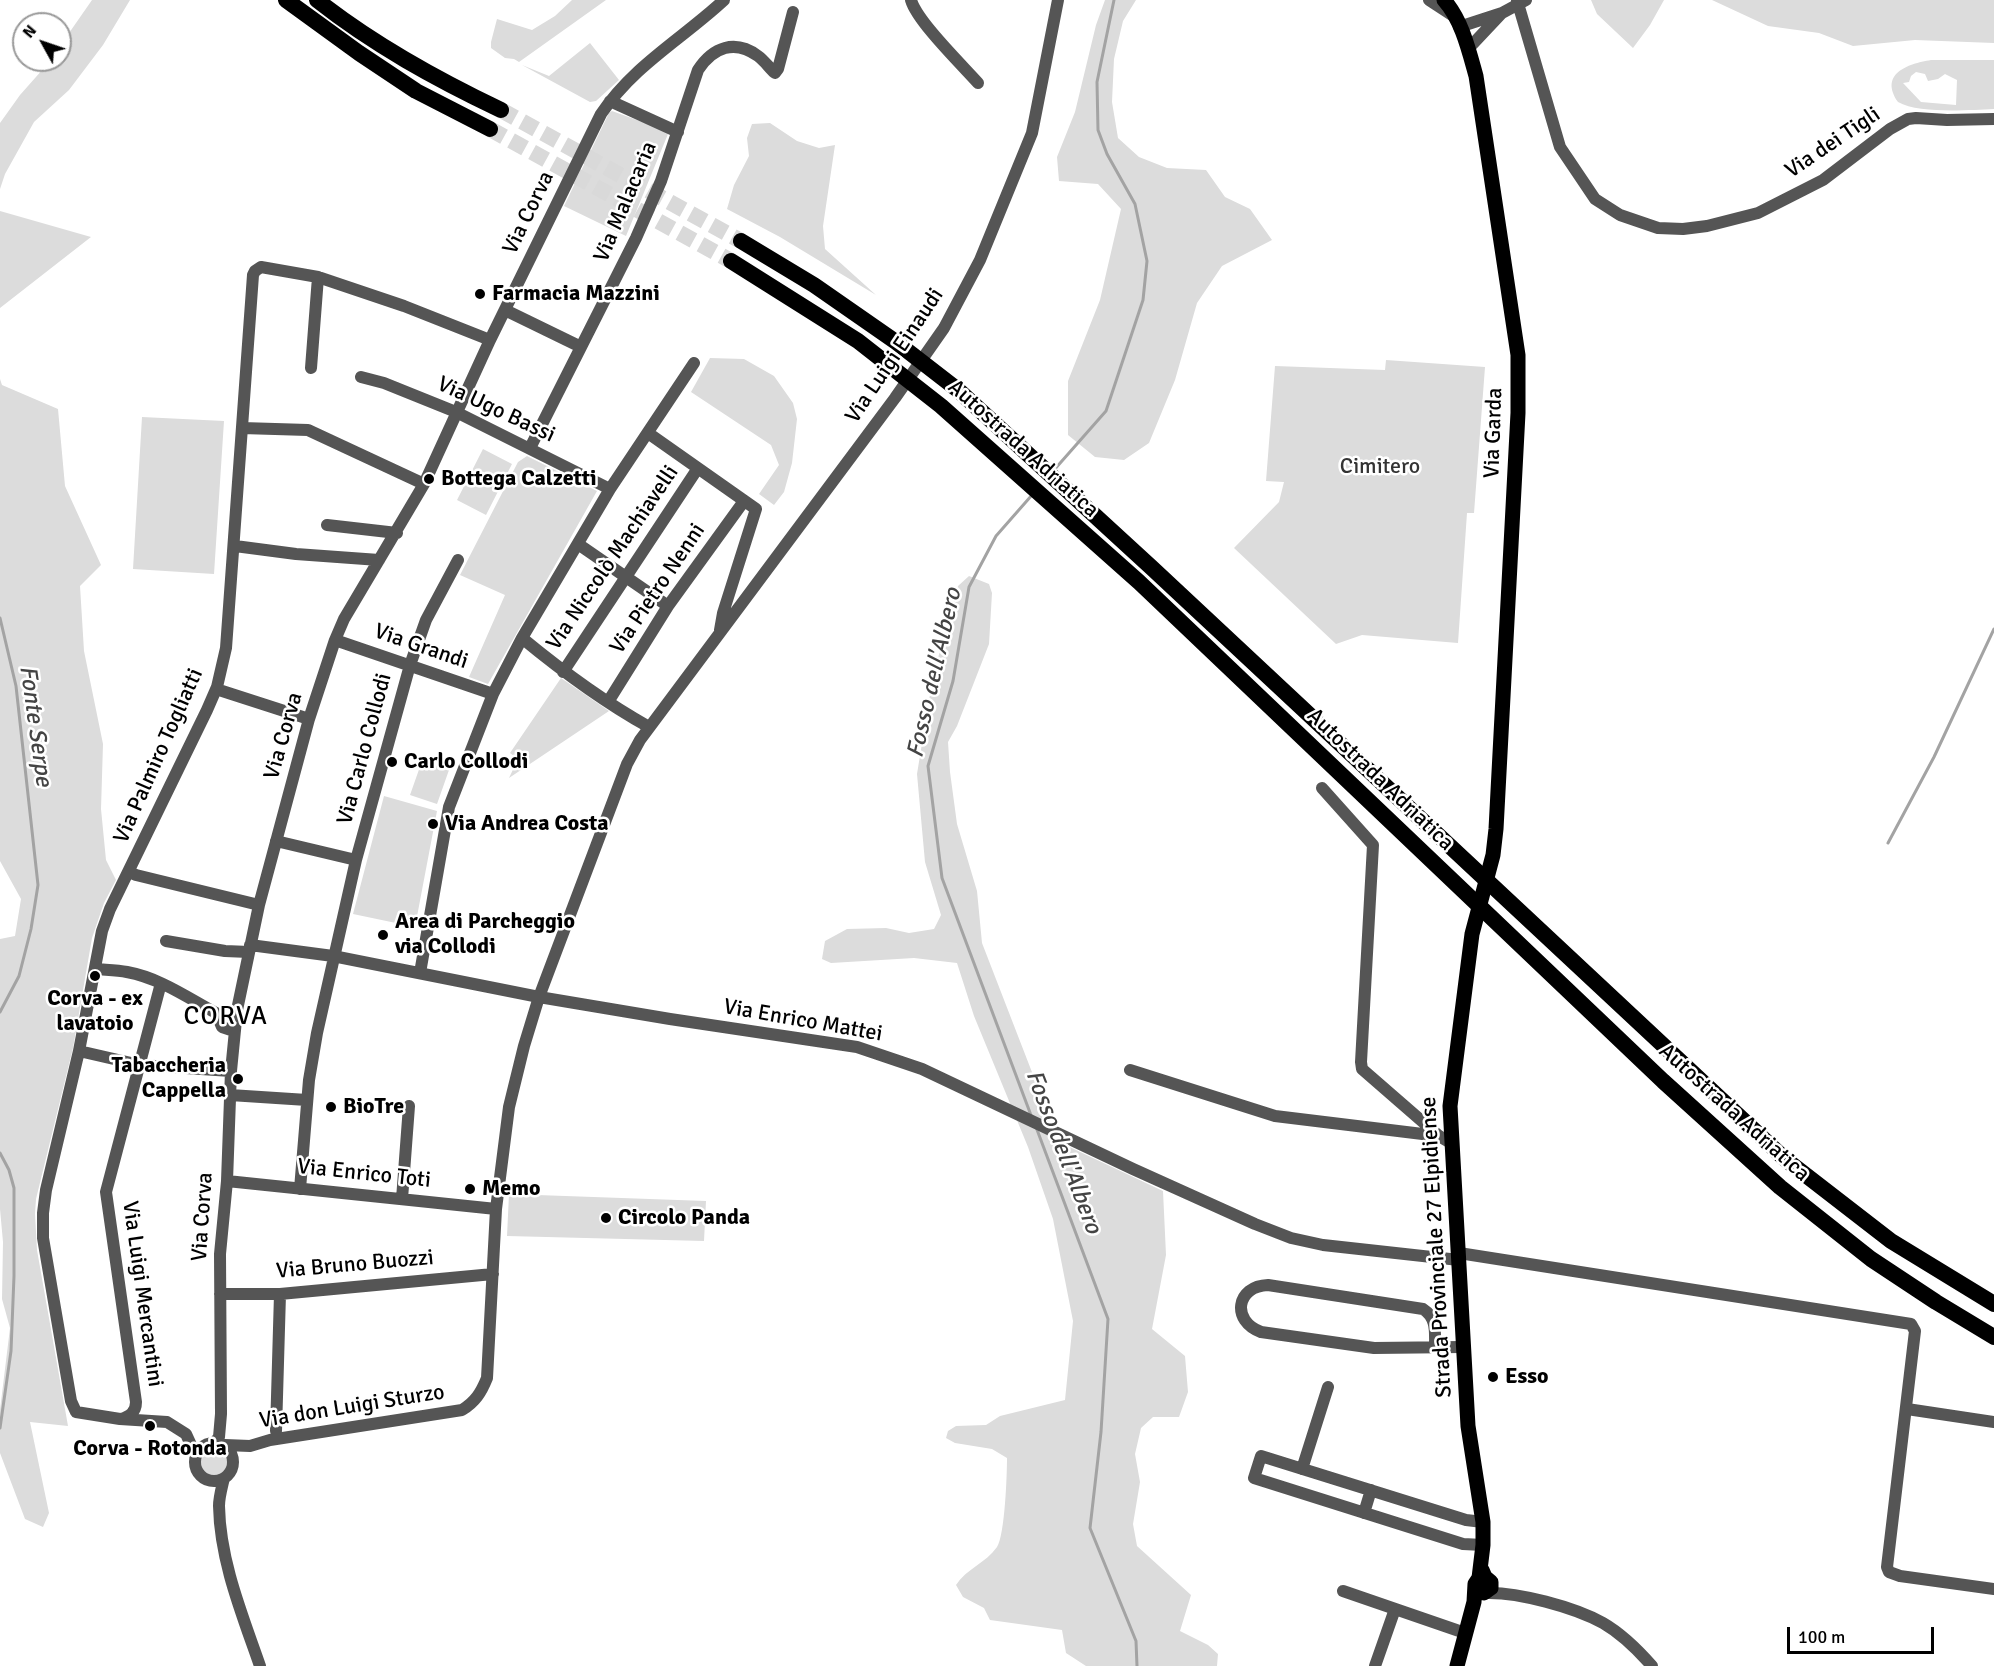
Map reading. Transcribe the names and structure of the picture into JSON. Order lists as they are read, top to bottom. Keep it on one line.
{"streets":{"highway":["Autostrada Adriatica"],"main road":["Via Garda","Strada Provinciale 27 Elpidiense"],"street":["Via dei Tigli","Via Malacaria","Via Corva","Via Luigi Einaudi","Via Ugo Bassi","Via Niccolò Machiavelli","Via Pietro Nenni","Via Grandi","Via Carlo Collodi","Via Palmiro Togliatti","Via Enrico Mattei","Via Enrico Toti","Via Bruno Buozzi","Via Luigi Mercantini","Via don Luigi Sturzo"]},"crossings":[["Via Malacaria","Via Ugo Bassi"],["Via Corva","Via Ugo Bassi"],["Via Corva","Via Grandi"],["Via Corva","Via Palmiro Togliatti"],["Via Corva","Via Enrico Mattei"],["Via Corva","Via Enrico Toti"],["Via Corva","Via Bruno Buozzi"],["Via Corva","Via don Luigi Sturzo"],["Via Luigi Einaudi","Via Pietro Nenni"],["Via Luigi Einaudi","Via Enrico Mattei"],["Via Luigi Einaudi","Via Enrico Toti"],["Via Luigi Einaudi","Via Bruno Buozzi"],["Via Luigi Einaudi","Via don Luigi Sturzo"],["Via Garda","Strada Provinciale 27 Elpidiense"],["Via Grandi","Via Carlo Collodi"],["Via Carlo Collodi","Via Enrico Mattei"],["Via Carlo Collodi","Via Enrico Toti"],["Via Enrico Mattei","Strada Provinciale 27 Elpidiense"]],"districts":["CORVA"],"water":["Fosso dell'Albero","Fonte Serpe"],"parks":["Cimitero"],"places":["Farmacia Mazzini","Bottega Calzetti","Carlo Collodi","Via Andrea Costa","Area di Parcheggio via Collodi","Corva - ex lavatoio","Tabaccheria Cappella","BioTre","Memo","Circolo Panda","Esso","Corva - Rotonda"],"scale_bar":"100 m","north":"top left"}
